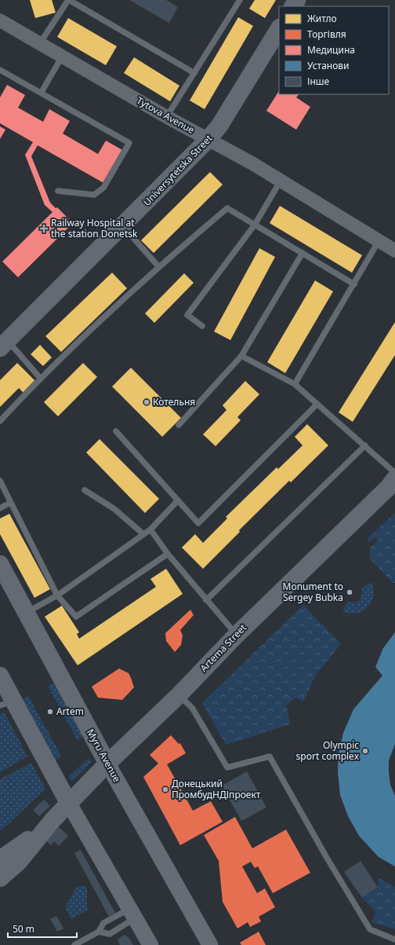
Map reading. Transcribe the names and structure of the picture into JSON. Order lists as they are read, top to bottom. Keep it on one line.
{"streets":{"main road":["Universytetska Street","Artema Street","Myru Avenue"],"street":["Tytova Avenue"]},"crossings":[["Tytova Avenue","Universytetska Street"],["Artema Street","Myru Avenue"]],"places":{"health":["Railway Hospital at the station Donetsk"],"other":["Котельня","Monument to Sergey Bubka","Artem","Olympic sport complex","Донецький ПромбудНДІпроект"]},"legend":["Житло","Торгівля","Медицина","Установи","Інше"],"scale_bar":"50 m"}
